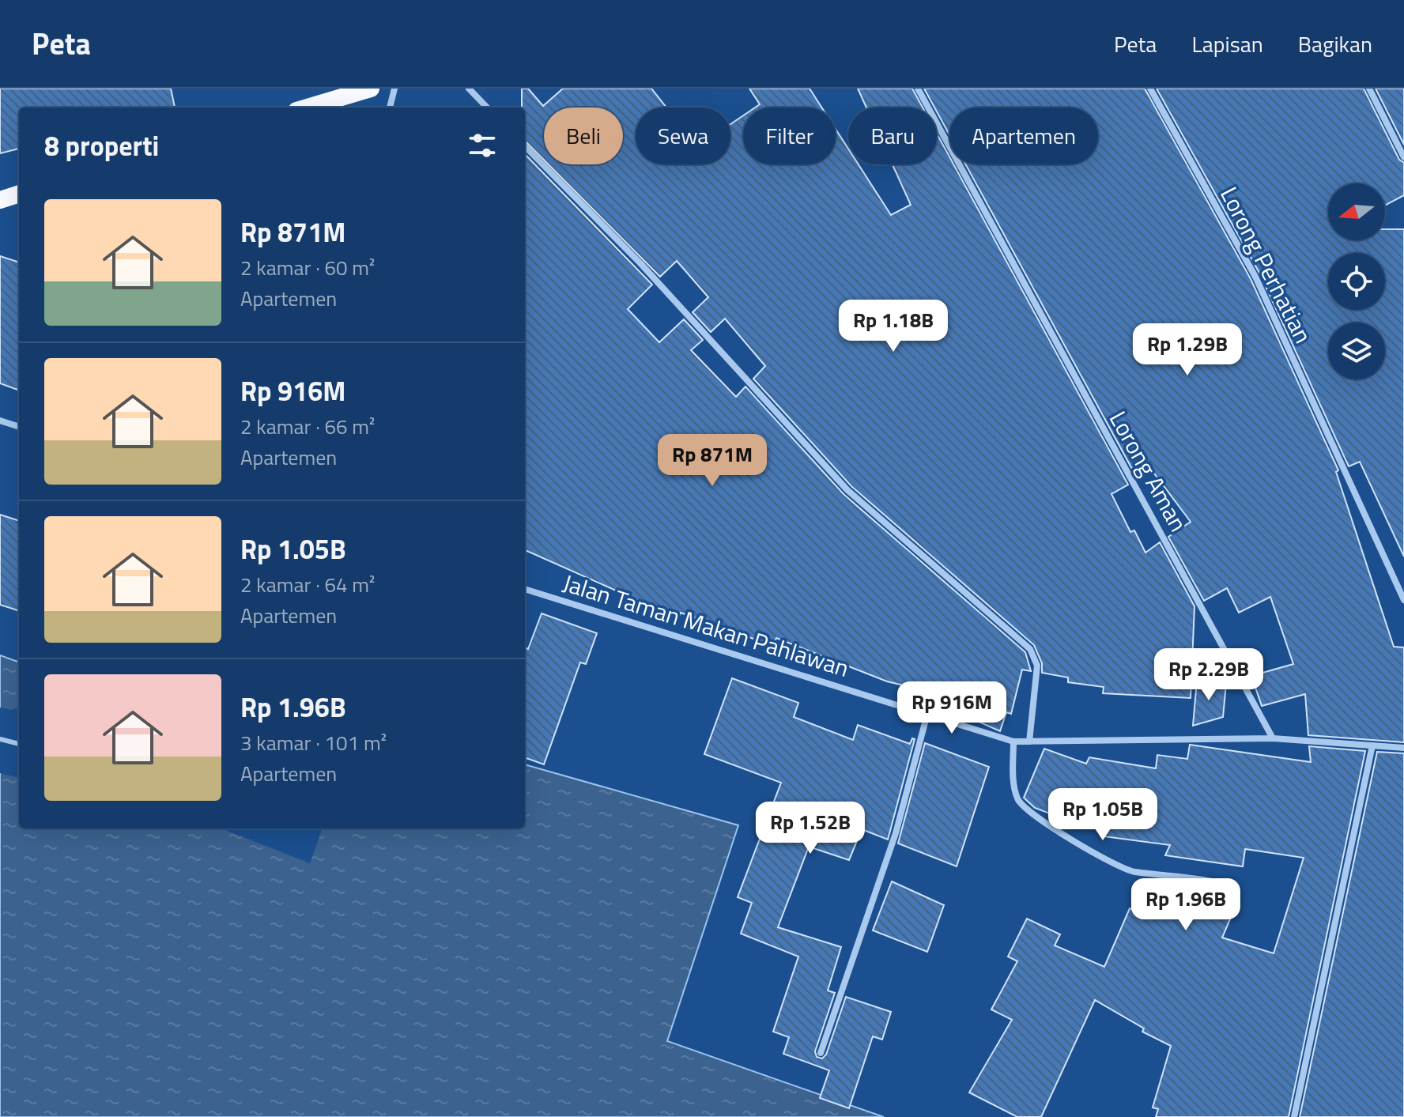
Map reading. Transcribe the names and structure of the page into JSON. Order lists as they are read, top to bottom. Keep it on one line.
{"streets":{"street":["Lorong Perhatian","Lorong Aman","Jalan Taman Makan Pahlawan"]},"crossings":[["Lorong Aman","Jalan Taman Makan Pahlawan"]],"north":"left","page":{"header":"Peta","nav":["Peta","Lapisan","Bagikan"],"chip":["Beli","Sewa","Filter","Baru","Apartemen"],"heading":"8 properti","list":[{"name":"Rp 871M","note":"2 kamar · 60 m² · Apartemen"},{"name":"Rp 916M","note":"2 kamar · 66 m² · Apartemen"},{"name":"Rp 1.05B","note":"2 kamar · 64 m² · Apartemen"},{"name":"Rp 1.96B","note":"3 kamar · 101 m² · Apartemen"}],"price":["Rp 1.18B","Rp 1.29B","Rp 871M","Rp 2.29B","Rp 916M","Rp 1.05B","Rp 1.52B","Rp 1.96B"]}}
